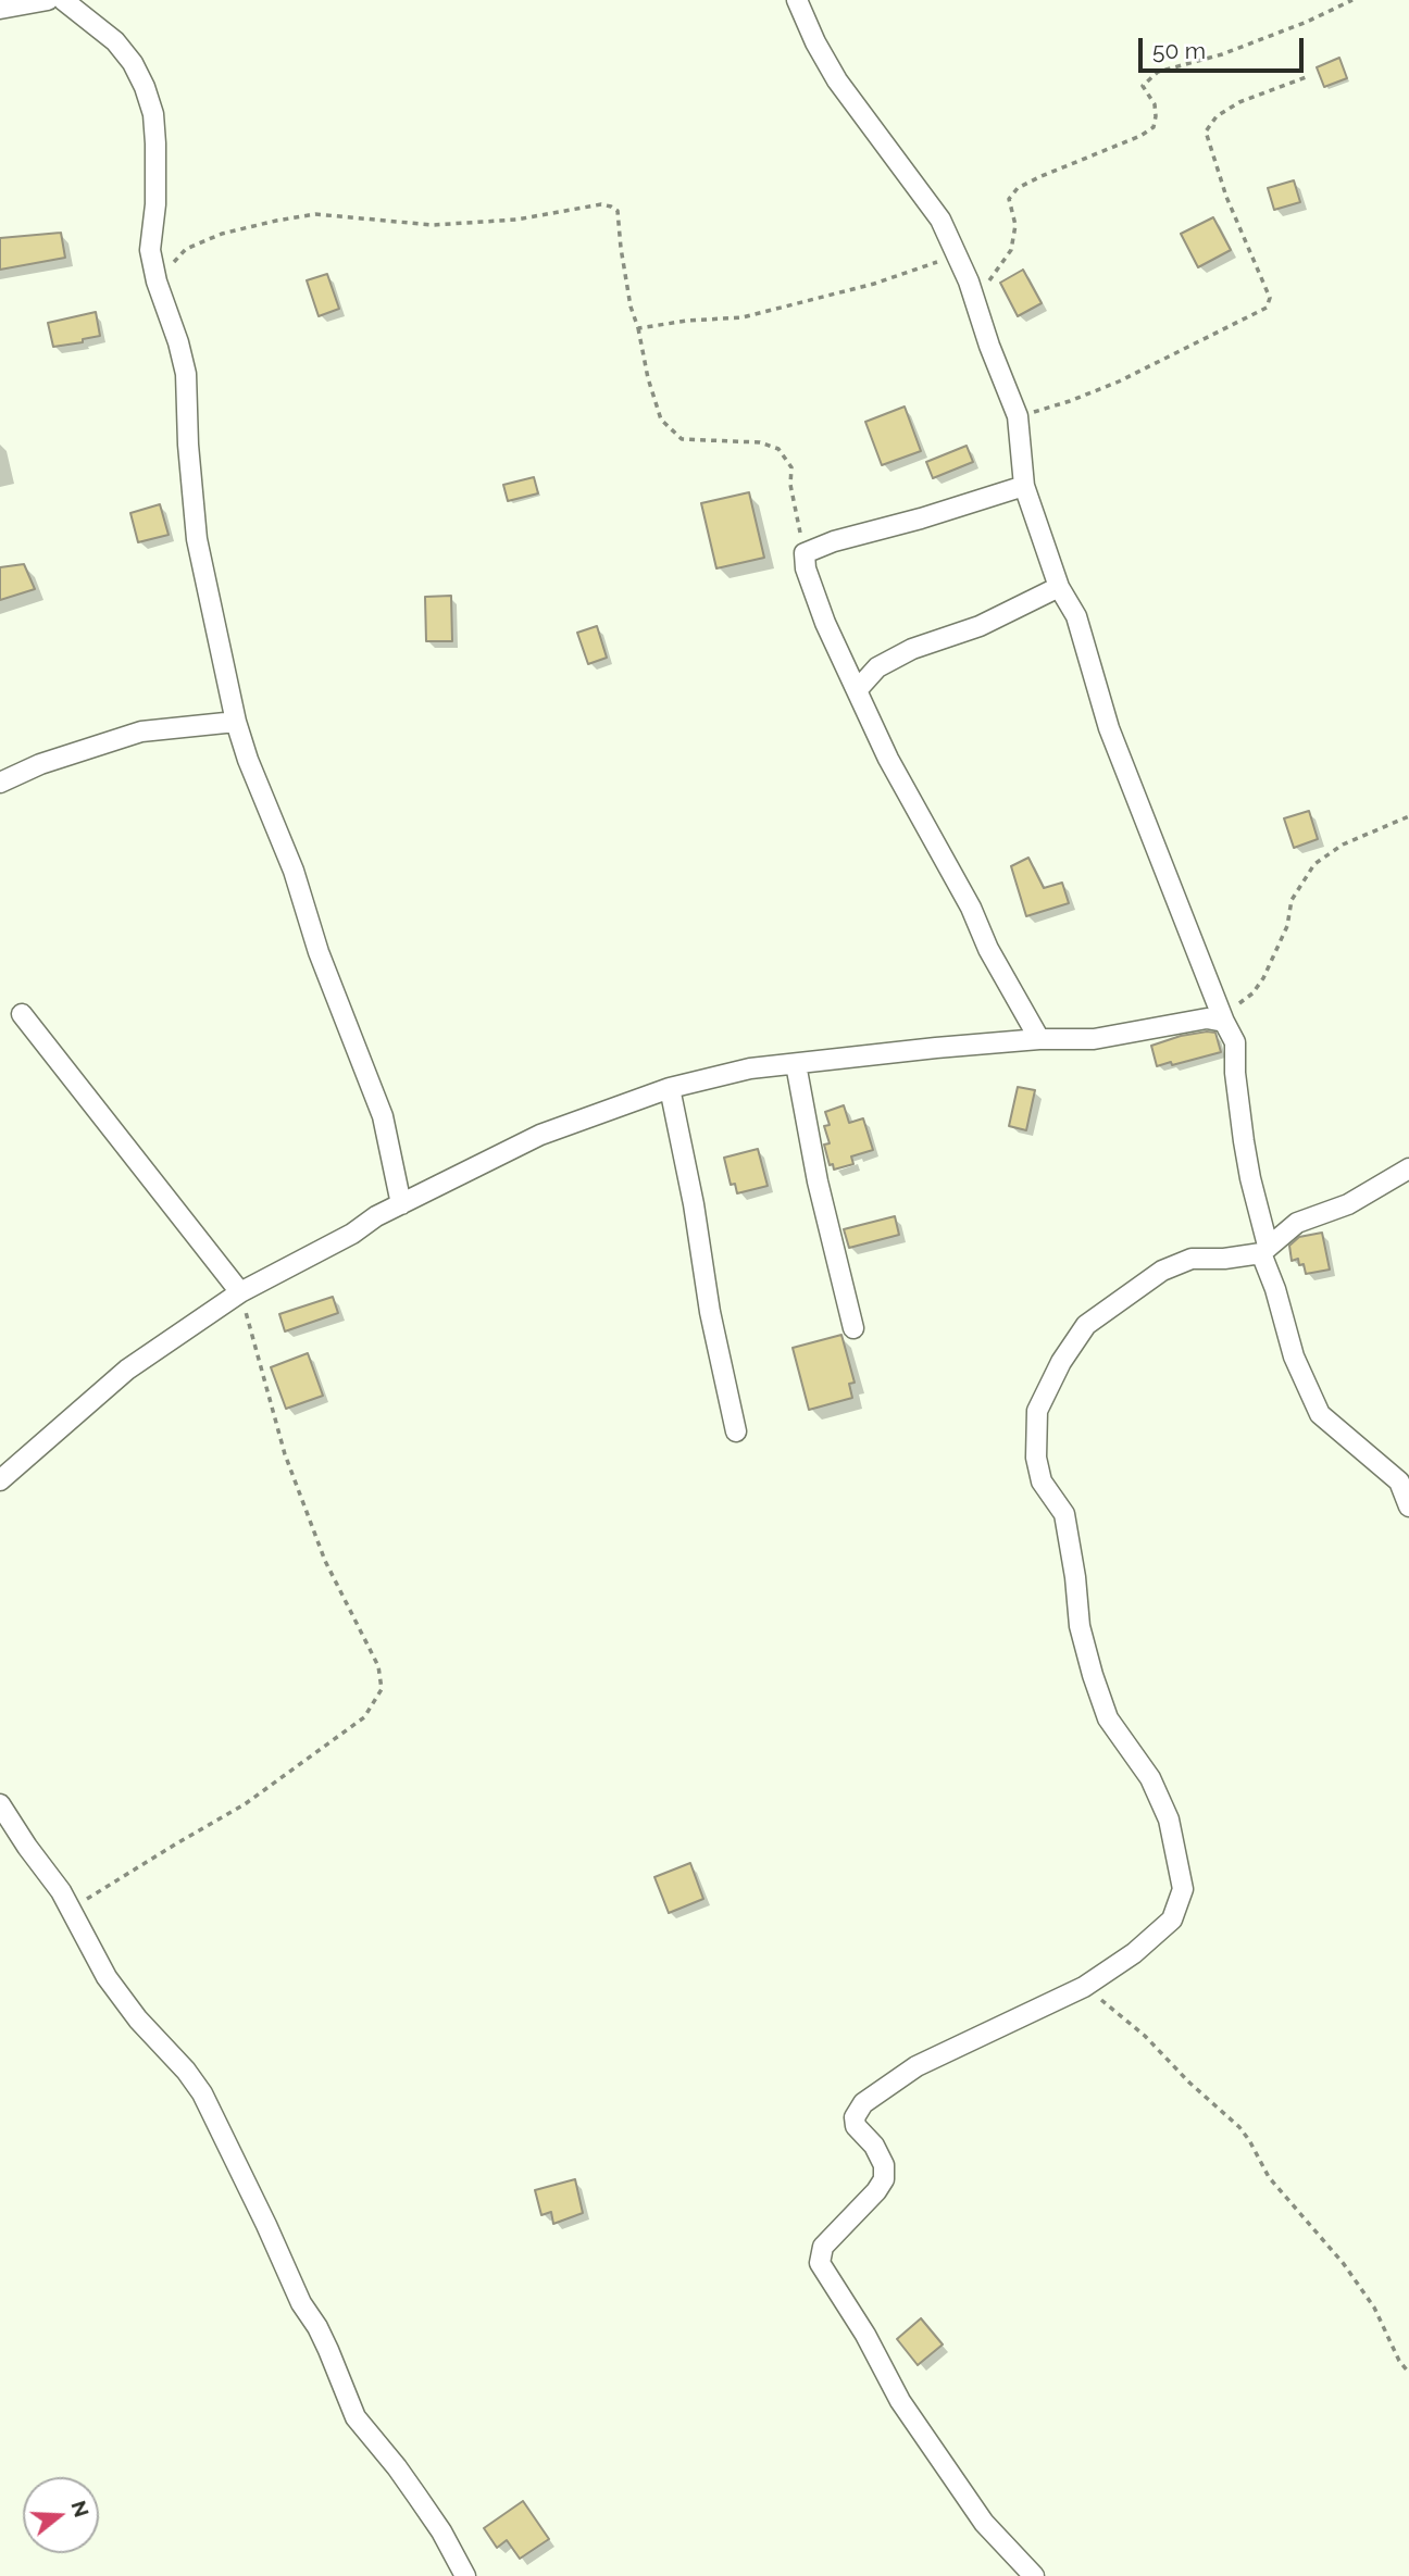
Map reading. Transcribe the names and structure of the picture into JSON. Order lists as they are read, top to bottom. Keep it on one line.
{"scale_bar":"50 m","north":"right"}
